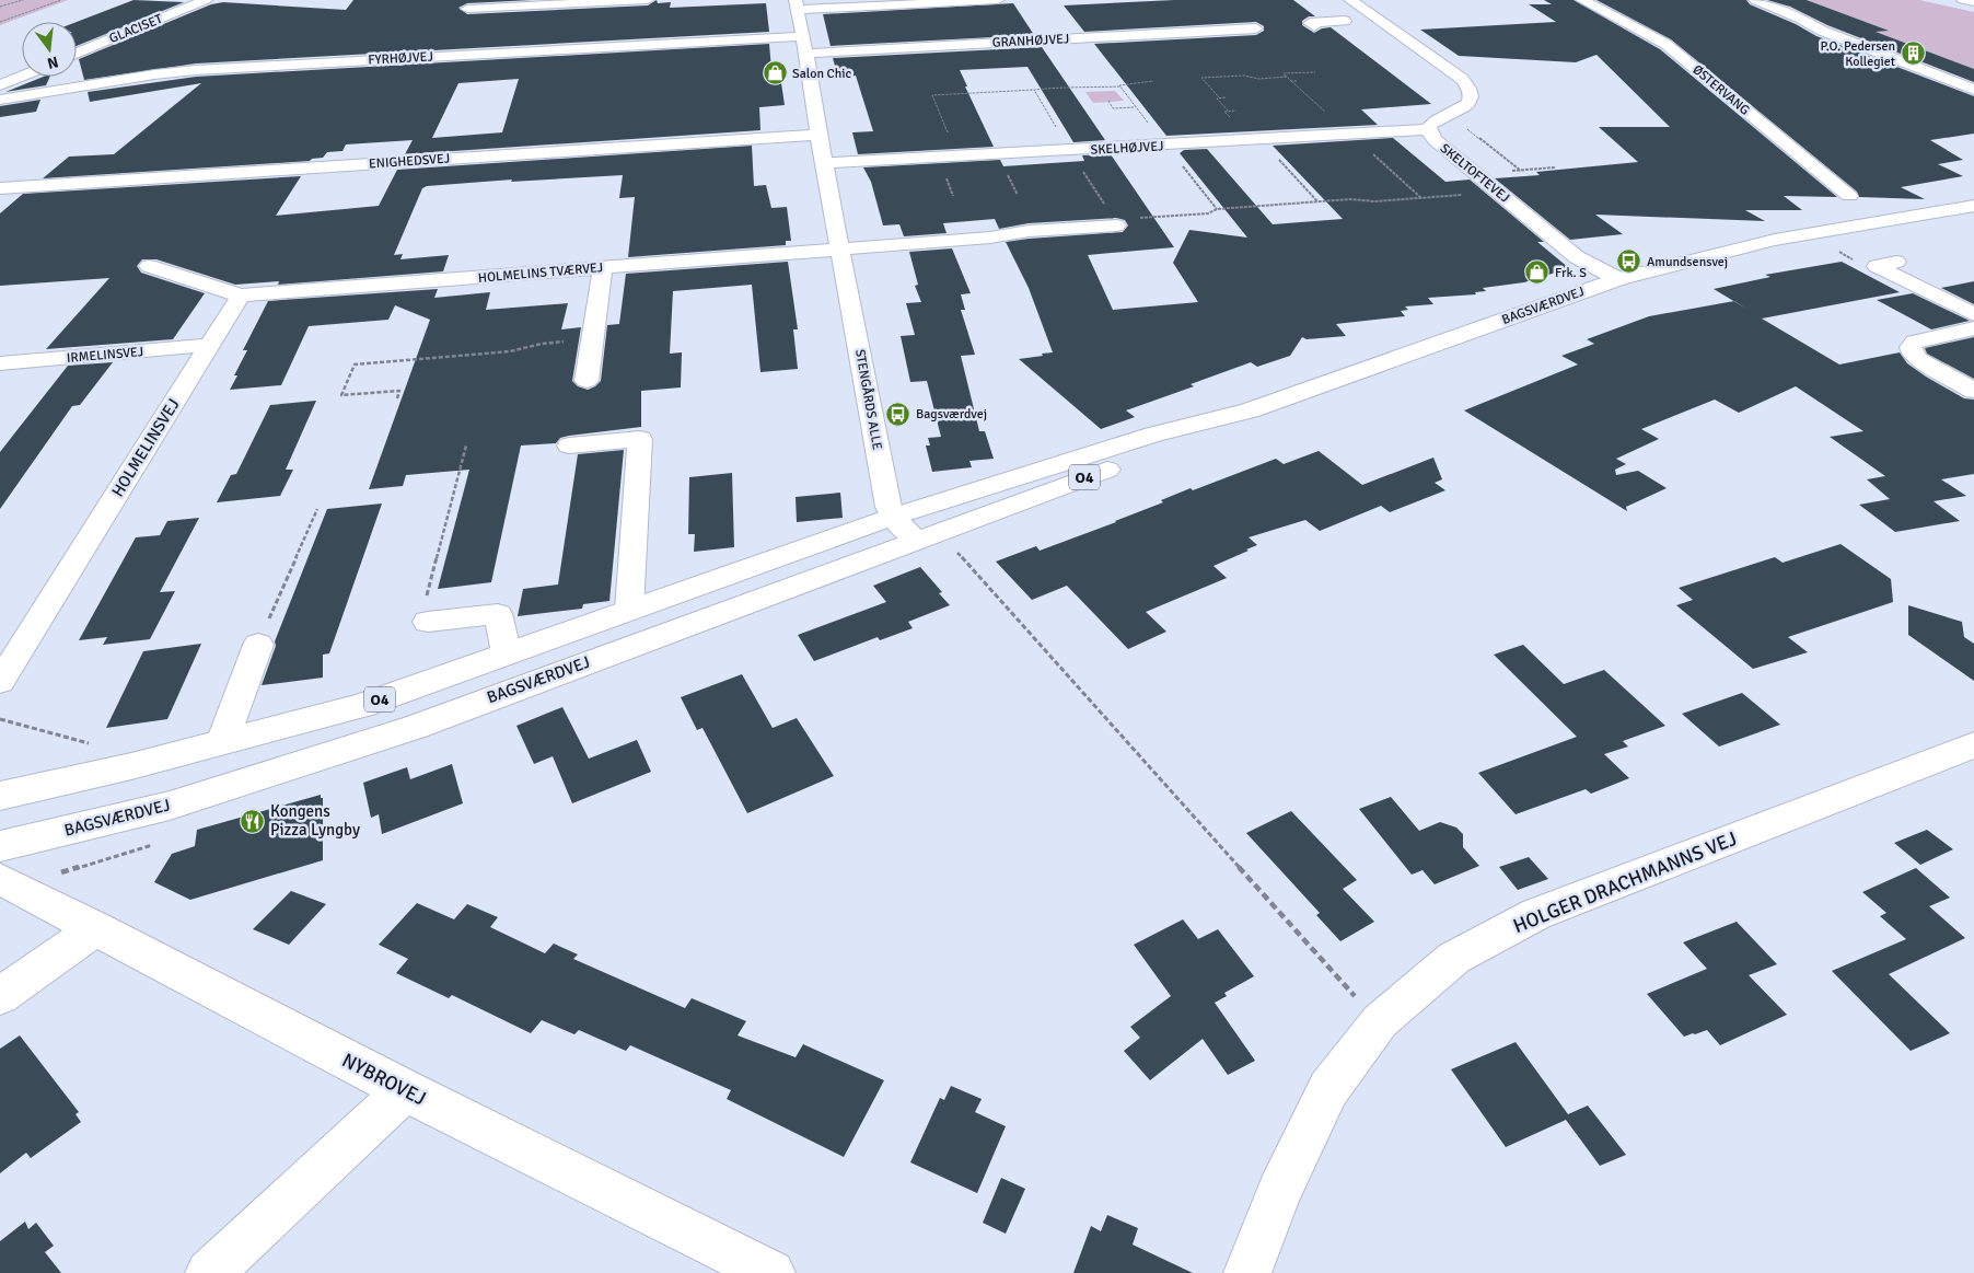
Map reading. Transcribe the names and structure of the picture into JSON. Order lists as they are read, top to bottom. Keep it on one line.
{"streets":{"street":["GLACISET","GRANHØJVEJ","FYRHØJVEJ","ØSTERVANG","SKELHØJVEJ","ENIGHEDSVEJ","SKELTOFTEVEJ","HOLMELINS TVÆRVEJ","BAGSVÆRDVEJ","IRMELINSVEJ","STENGÅRDS ALLE","HOLMELINSVEJ","O4","HOLGER DRACHMANNS VEJ","NYBROVEJ"]},"crossings":[["GRANHØJVEJ","FYRHØJVEJ"],["GRANHØJVEJ","STENGÅRDS ALLE"],["FYRHØJVEJ","STENGÅRDS ALLE"],["SKELHØJVEJ","SKELTOFTEVEJ"],["SKELHØJVEJ","STENGÅRDS ALLE"],["ENIGHEDSVEJ","STENGÅRDS ALLE"],["SKELTOFTEVEJ","BAGSVÆRDVEJ"],["HOLMELINS TVÆRVEJ","STENGÅRDS ALLE"],["HOLMELINS TVÆRVEJ","HOLMELINSVEJ"],["BAGSVÆRDVEJ","STENGÅRDS ALLE"],["IRMELINSVEJ","HOLMELINSVEJ"]],"places":{"building":["P.O. Pedersen Kollegiet"],"shop":["Salon Chic","Frk. S"],"bus stop":["Amundsensvej","Bagsværdvej"],"restaurant":["Kongens Pizza Lyngby"]},"north":"bottom"}
